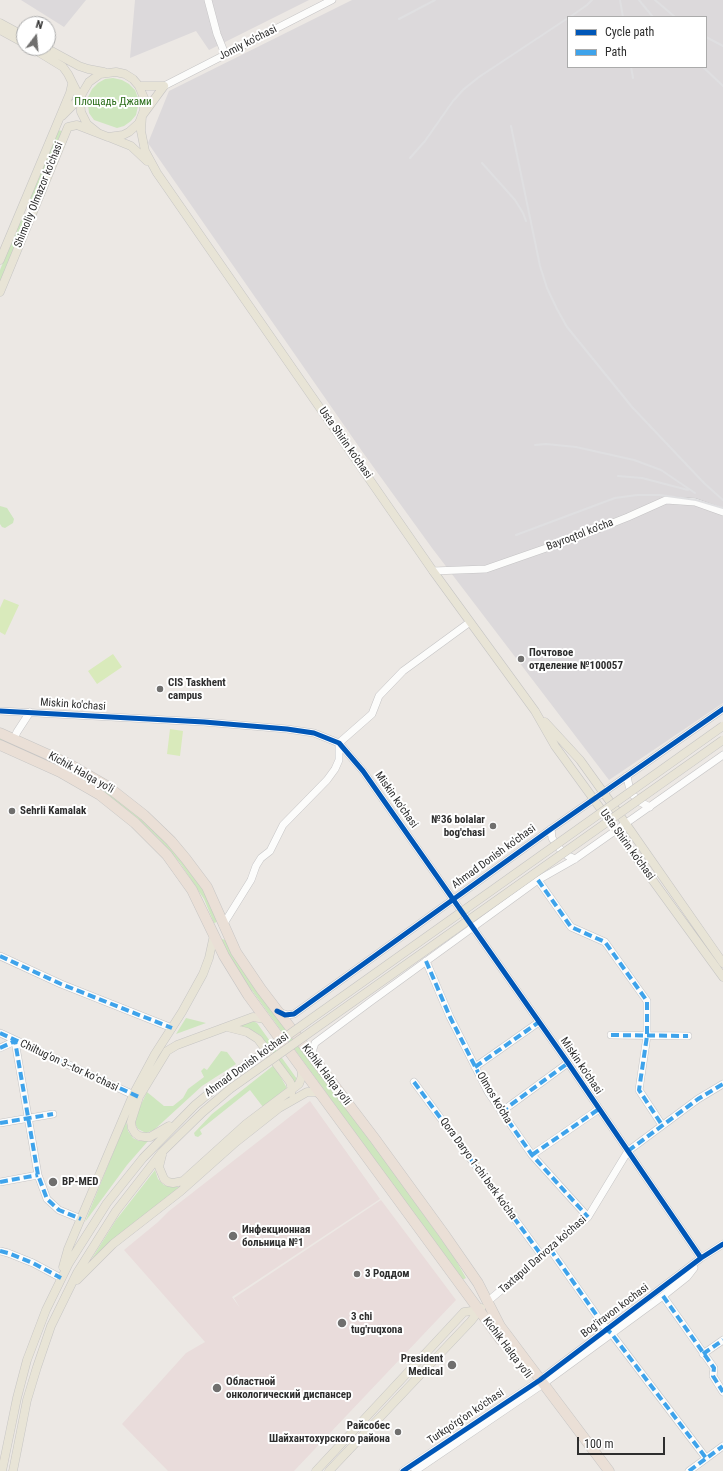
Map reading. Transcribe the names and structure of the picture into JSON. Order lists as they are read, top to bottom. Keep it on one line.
{"streets":{"highway":["Kichik Halqa yo'li"],"main road":["Shimoliy Olmazor ko'chasi","Usta Shirin ko'chasi","Ahmad Donish ko'chasi","Taxtapul Darvoza ko'chasi"],"street":["Jomiy ko'chasi","Bayroqtol ko'cha","Miskin ko'chasi","Chiltug'on 3--tor koʻchasi","Olmos ko'cha","Qora Daryo 1-chi berk ko'cha","Bog'iravon kochasi","Turkqo'rg'on ko'chasi"]},"crossings":[["Shimoliy Olmazor ko'chasi","Usta Shirin ko'chasi"],["Usta Shirin ko'chasi","Bayroqtol ko'cha"],["Usta Shirin ko'chasi","Ahmad Donish ko'chasi"],["Miskin ko'chasi","Ahmad Donish ko'chasi"],["Miskin ko'chasi","Taxtapul Darvoza ko'chasi"],["Miskin ko'chasi","Bog'iravon kochasi"],["Kichik Halqa yo'li","Ahmad Donish ko'chasi"],["Kichik Halqa yo'li","Taxtapul Darvoza ko'chasi"],["Kichik Halqa yo'li","Bog'iravon kochasi"],["Kichik Halqa yo'li","Turkqo'rg'on ko'chasi"],["Olmos ko'cha","Taxtapul Darvoza ko'chasi"],["Qora Daryo 1-chi berk ko'cha","Taxtapul Darvoza ko'chasi"],["Bog'iravon kochasi","Turkqo'rg'on ko'chasi"]],"parks":["Площадь Джами"],"places":["Почтовое отделение №100057","CIS Taskhent campus","Sehrli Kamalak","№36 bolalar bog'chasi","BP-MED","Инфекционная больница №1","3 Роддом","3 chi tug'ruqxona","President Medical","Областной онкологический диспансер","Райсобес Шайхантохурского района"],"legend":["Cycle path","Path"],"scale_bar":"100 m","north":"top"}
